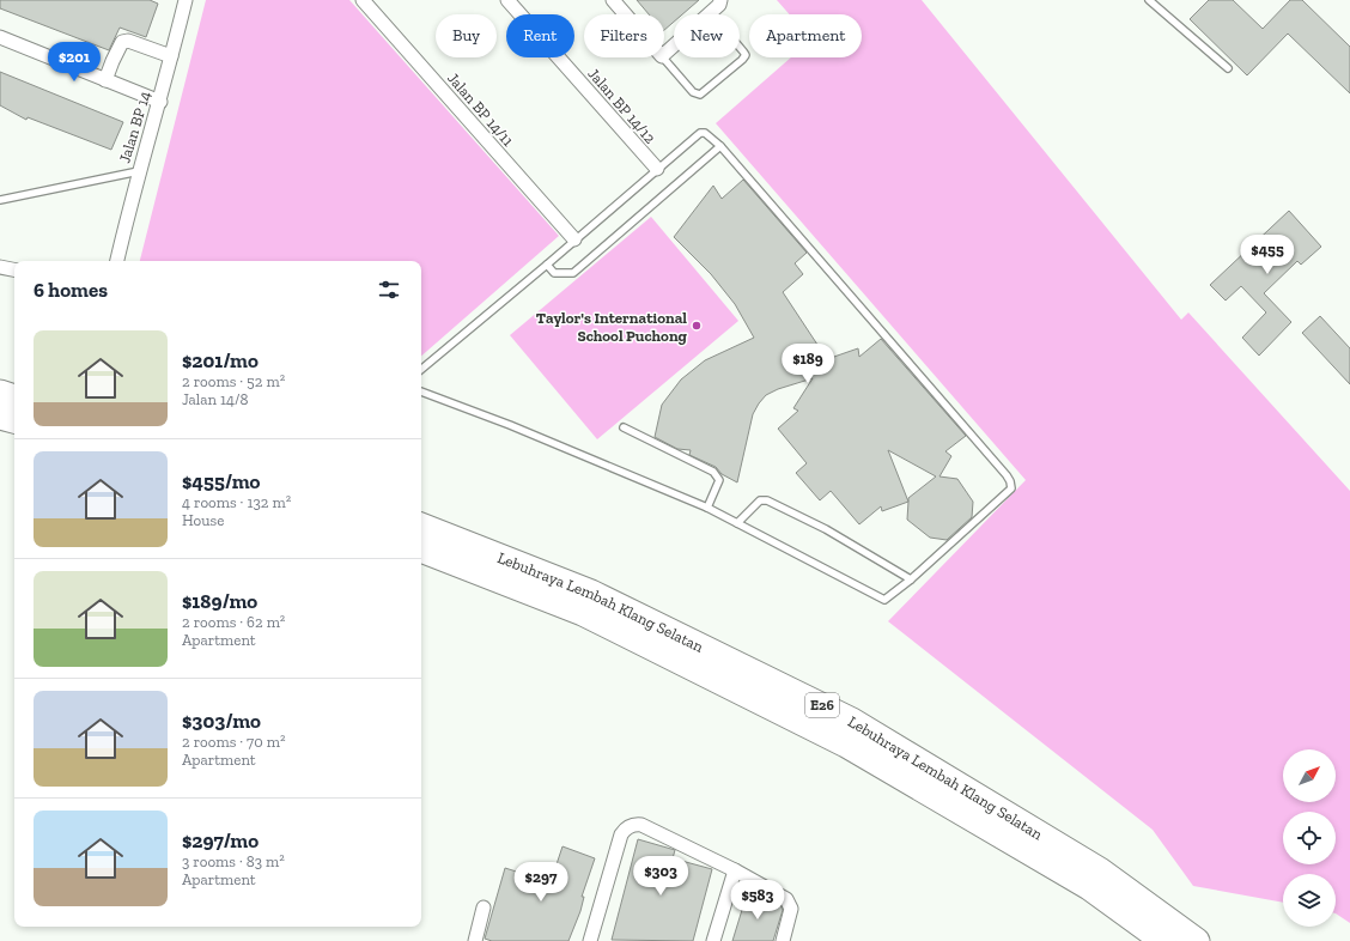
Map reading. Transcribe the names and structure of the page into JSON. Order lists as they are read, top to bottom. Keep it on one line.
{"streets":{"highway":["Lebuhraya Lembah Klang Selatan","E26"],"street":["Jalan BP 14/12","Jalan BP 14/11","Jalan BP 14"]},"places":["Taylor's International School Puchong"],"north":"top right","page":{"chip":["Buy","Rent","Filters","New","Apartment"],"price":["$201","$455","$189","$303","$297","$583"],"heading":"6 homes","list":[{"name":"$201/mo","note":"2 rooms · 52 m² · Jalan 14/8"},{"name":"$455/mo","note":"4 rooms · 132 m² · House"},{"name":"$189/mo","note":"2 rooms · 62 m² · Apartment"},{"name":"$303/mo","note":"2 rooms · 70 m² · Apartment"},{"name":"$297/mo","note":"3 rooms · 83 m² · Apartment"}]}}
